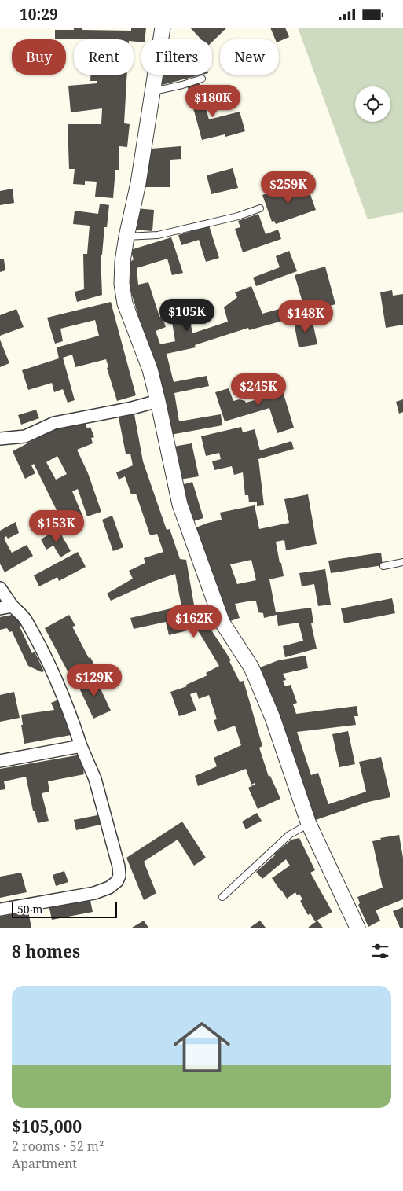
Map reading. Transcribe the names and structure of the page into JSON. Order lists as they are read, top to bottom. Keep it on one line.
{"scale_bar":"50 m","page":{"status":"10:29","chip":["Buy","Rent","Filters","New"],"price":["$180K","$259K","$105K","$148K","$245K","$153K","$162K","$129K"],"scale":"50 m","heading":"8 homes","list":[{"name":"$105,000","note":"2 rooms · 52 m² · Apartment"}]}}
